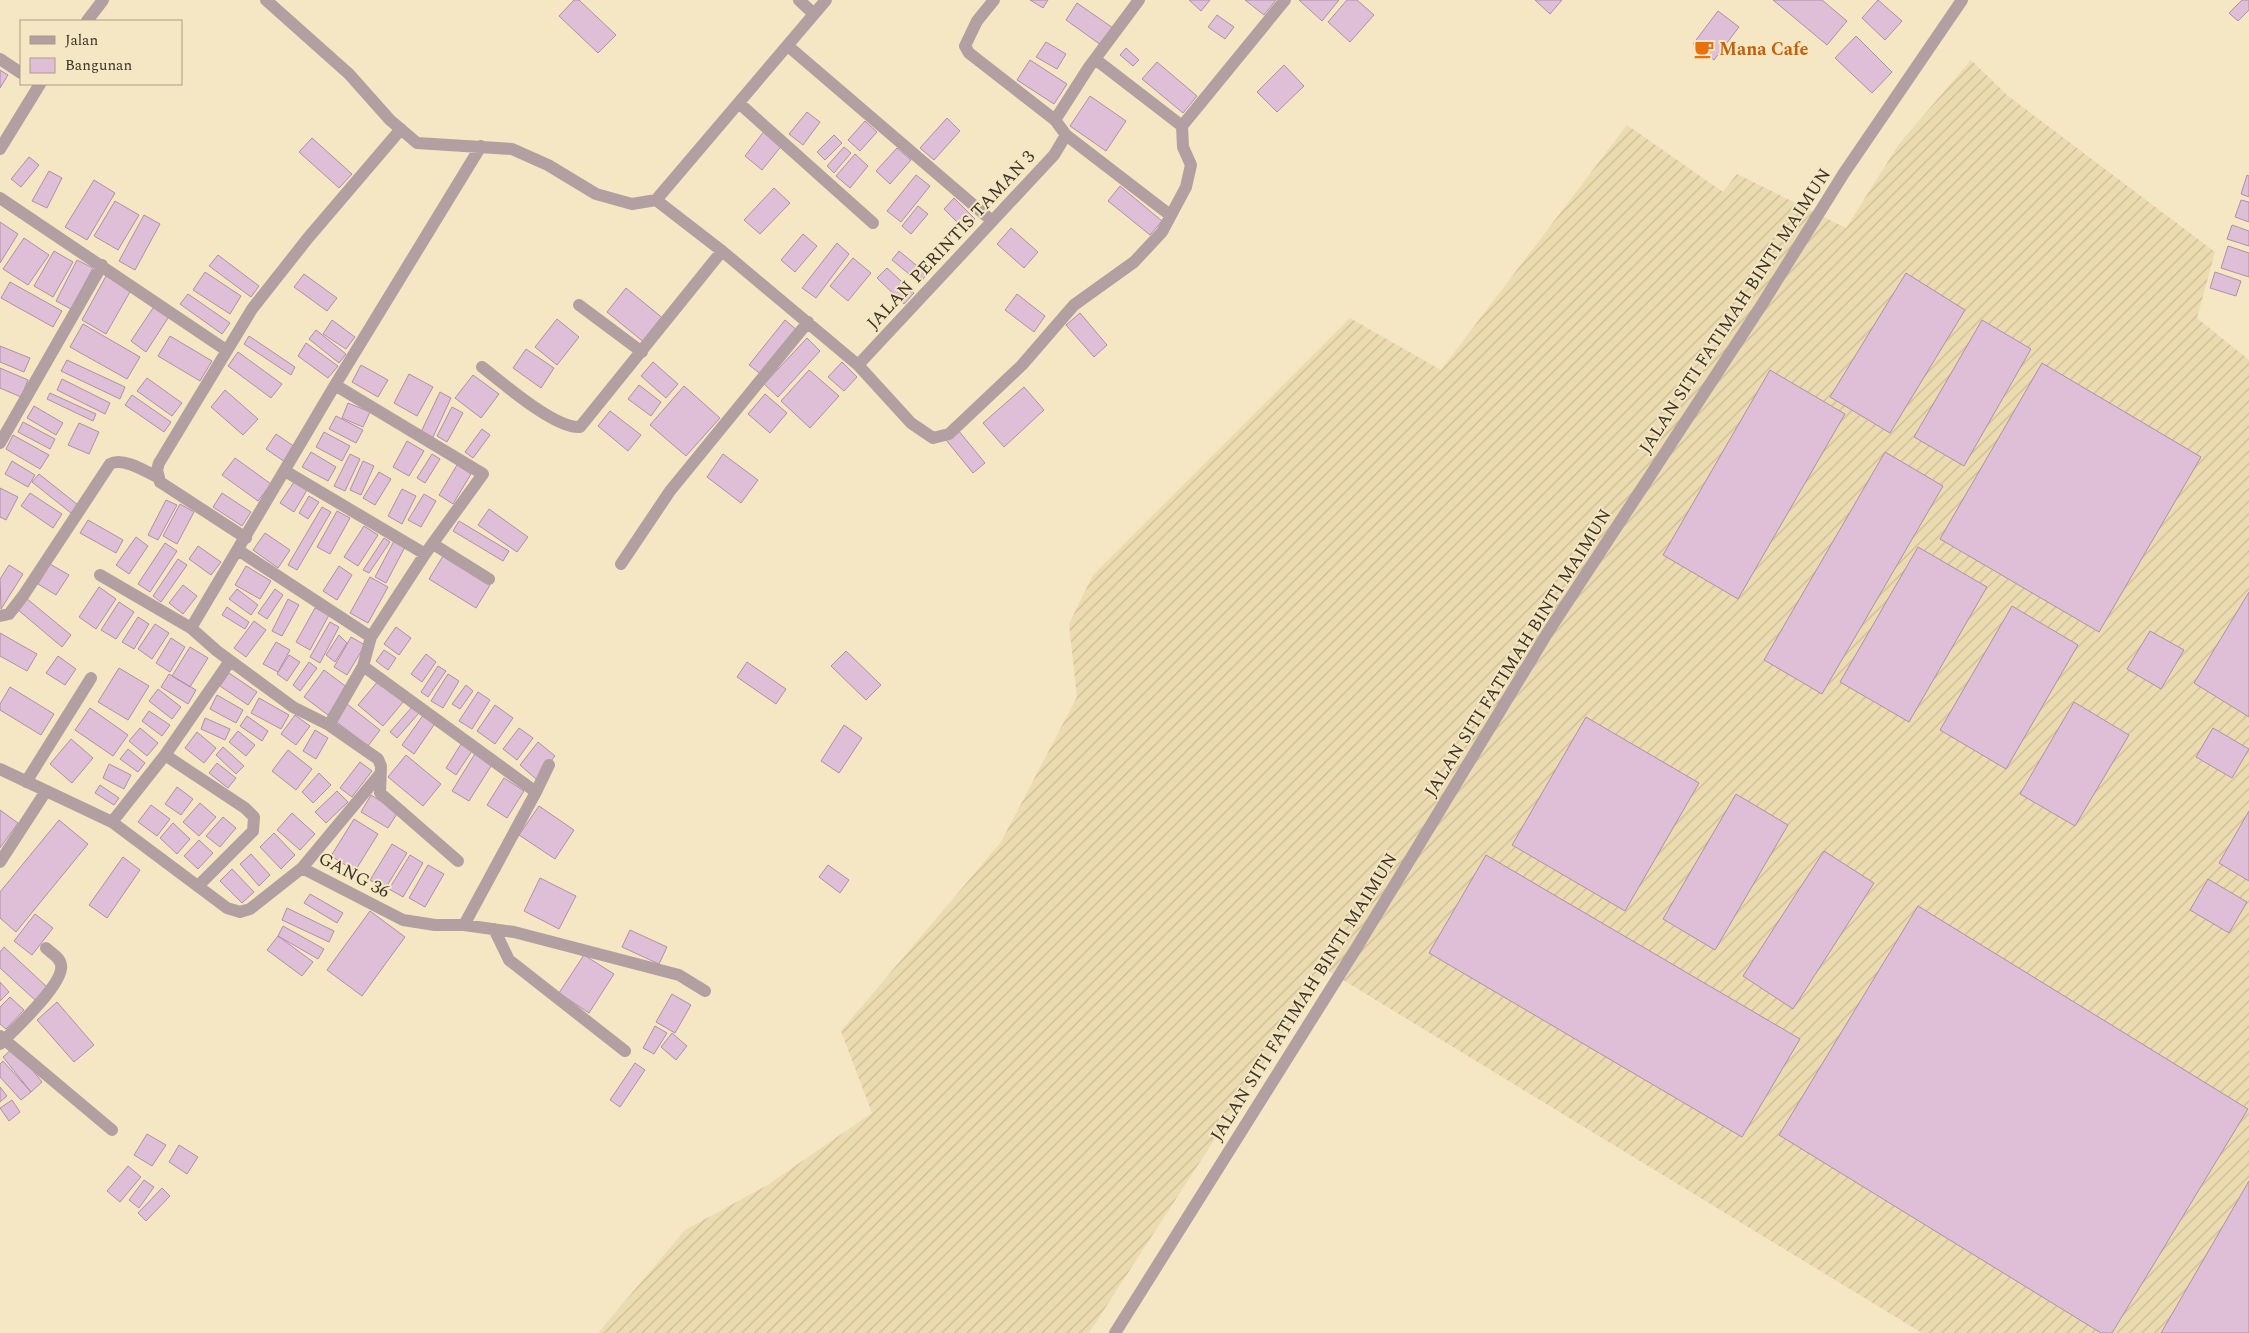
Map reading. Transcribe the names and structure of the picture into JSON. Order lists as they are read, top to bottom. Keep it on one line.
{"streets":{"street":["JALAN PERINTIS TAMAN 3","JALAN SITI FATIMAH BINTI MAIMUN","GANG 36"]},"places":{"cafe":["Mana Cafe"]},"legend":["Jalan","Bangunan"]}
